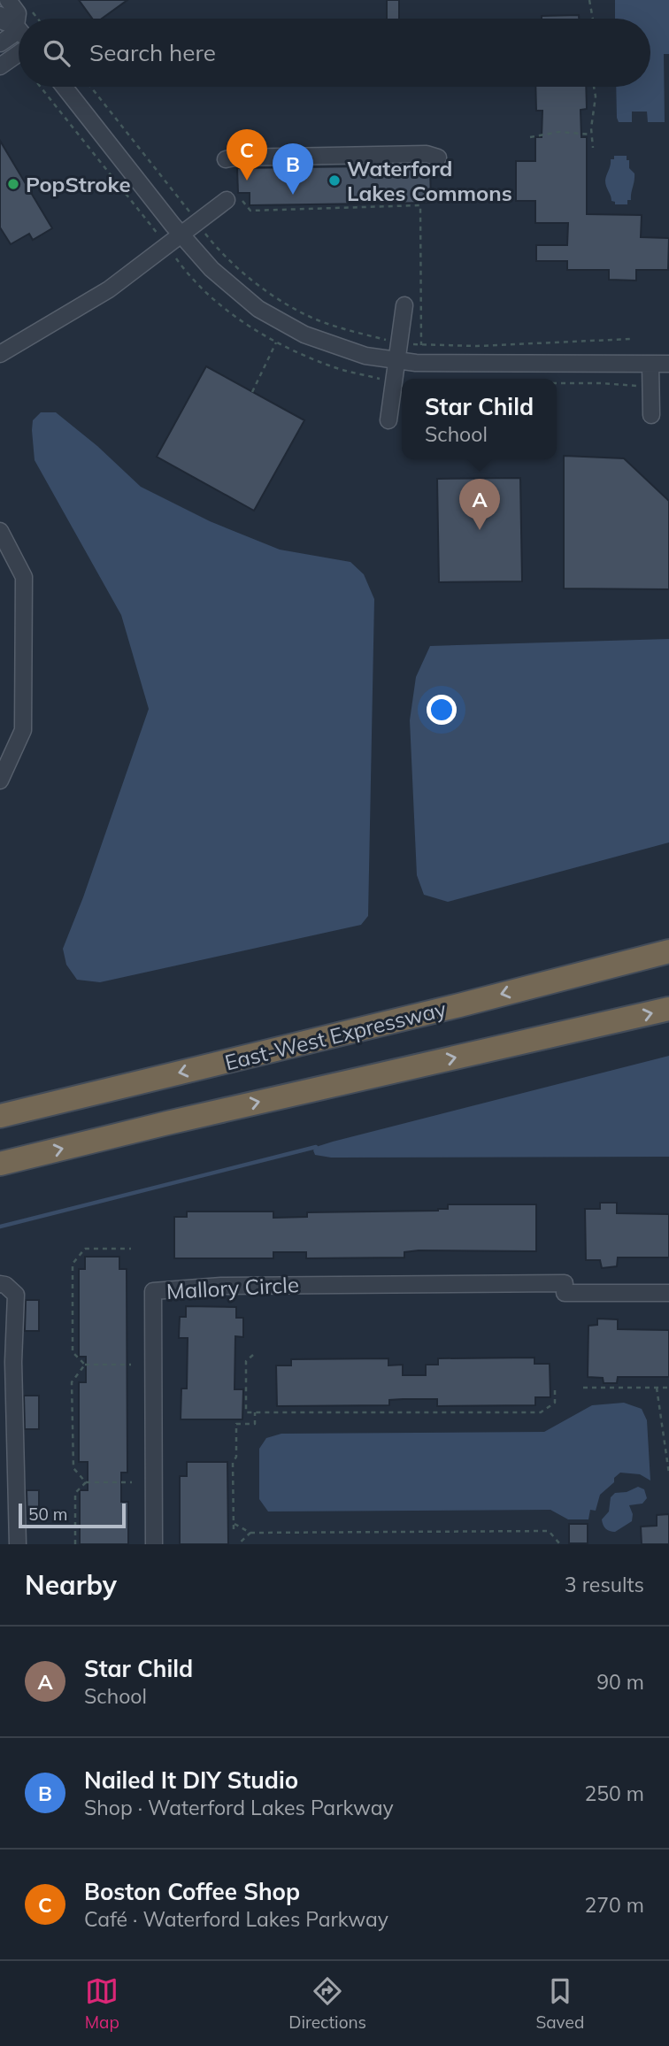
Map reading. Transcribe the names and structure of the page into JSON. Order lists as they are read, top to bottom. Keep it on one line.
{"streets":{"highway":["East-West Expressway"],"street":["Mallory Circle"]},"places":["Waterford Lakes Commons","PopStroke"],"scale_bar":"50 m","page":{"search":"Search here","pins":["C","B","A"],"popup":["Star Child","School"],"scale":"50 m","heading":["Nearby","3 results"],"list":[{"mark":"A","name":"Star Child","note":"School","value":"90 m"},{"mark":"B","name":"Nailed It DIY Studio","note":"Shop · Waterford Lakes Parkway","value":"250 m"},{"mark":"C","name":"Boston Coffee Shop","note":"Café · Waterford Lakes Parkway","value":"270 m"}],"nav":["Map","Directions","Saved"]}}
